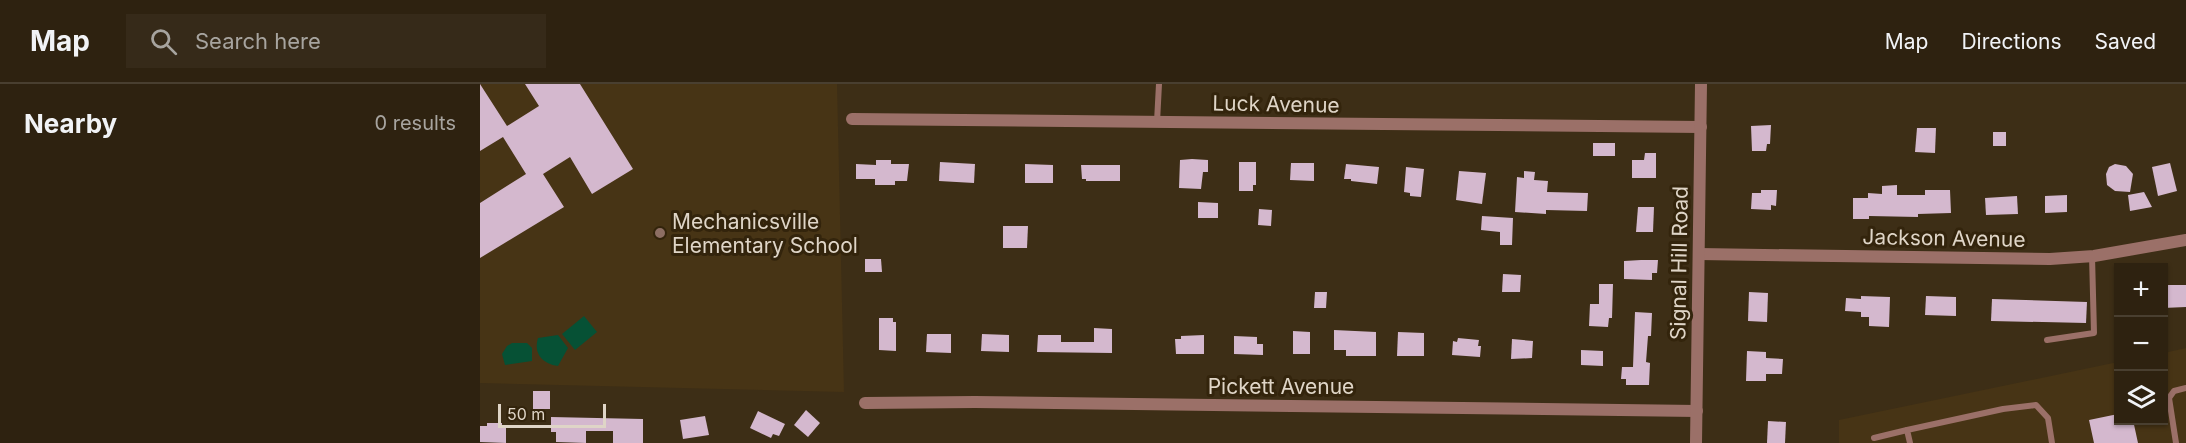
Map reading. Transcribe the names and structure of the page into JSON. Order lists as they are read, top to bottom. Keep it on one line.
{"streets":{"street":["Luck Avenue","Jackson Avenue","Signal Hill Road","Pickett Avenue"]},"crossings":[["Luck Avenue","Signal Hill Road"],["Jackson Avenue","Signal Hill Road"],["Signal Hill Road","Pickett Avenue"]],"places":["Mechanicsville Elementary School"],"scale_bar":"50 m","page":{"header":"Map","search":"Search here","nav":["Map","Directions","Saved"],"heading":["Nearby","0 results"],"map_buttons":["+","−"],"scale":"50 m"}}
